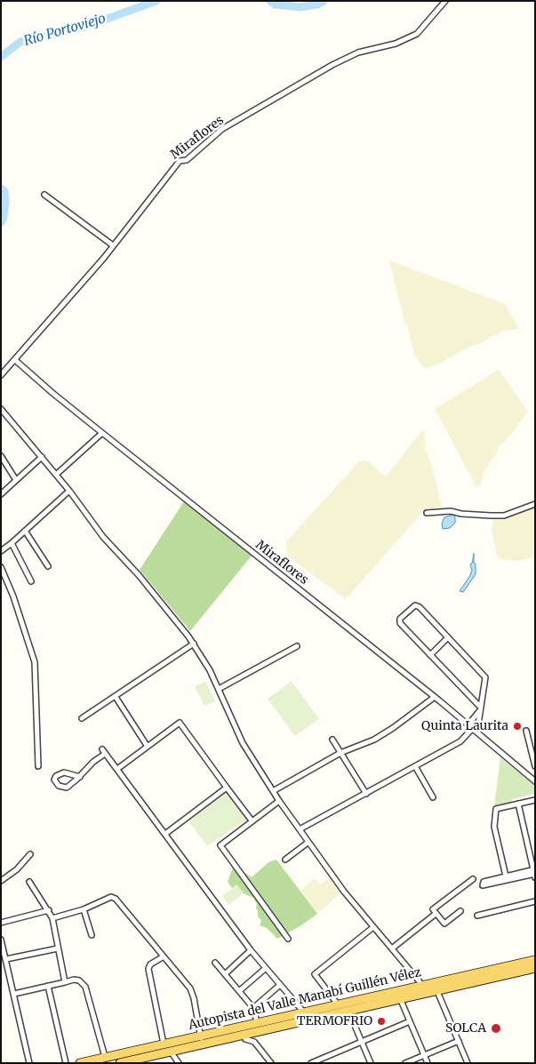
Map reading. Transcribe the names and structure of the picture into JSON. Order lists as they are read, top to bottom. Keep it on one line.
{"streets":{"main road":["Autopista del Valle Manabí Guillén Vélez"],"street":["Miraflores"]},"water":["Río Portoviejo"],"places":["Quinta Laurita","TERMOFRIO","SOLCA"]}
